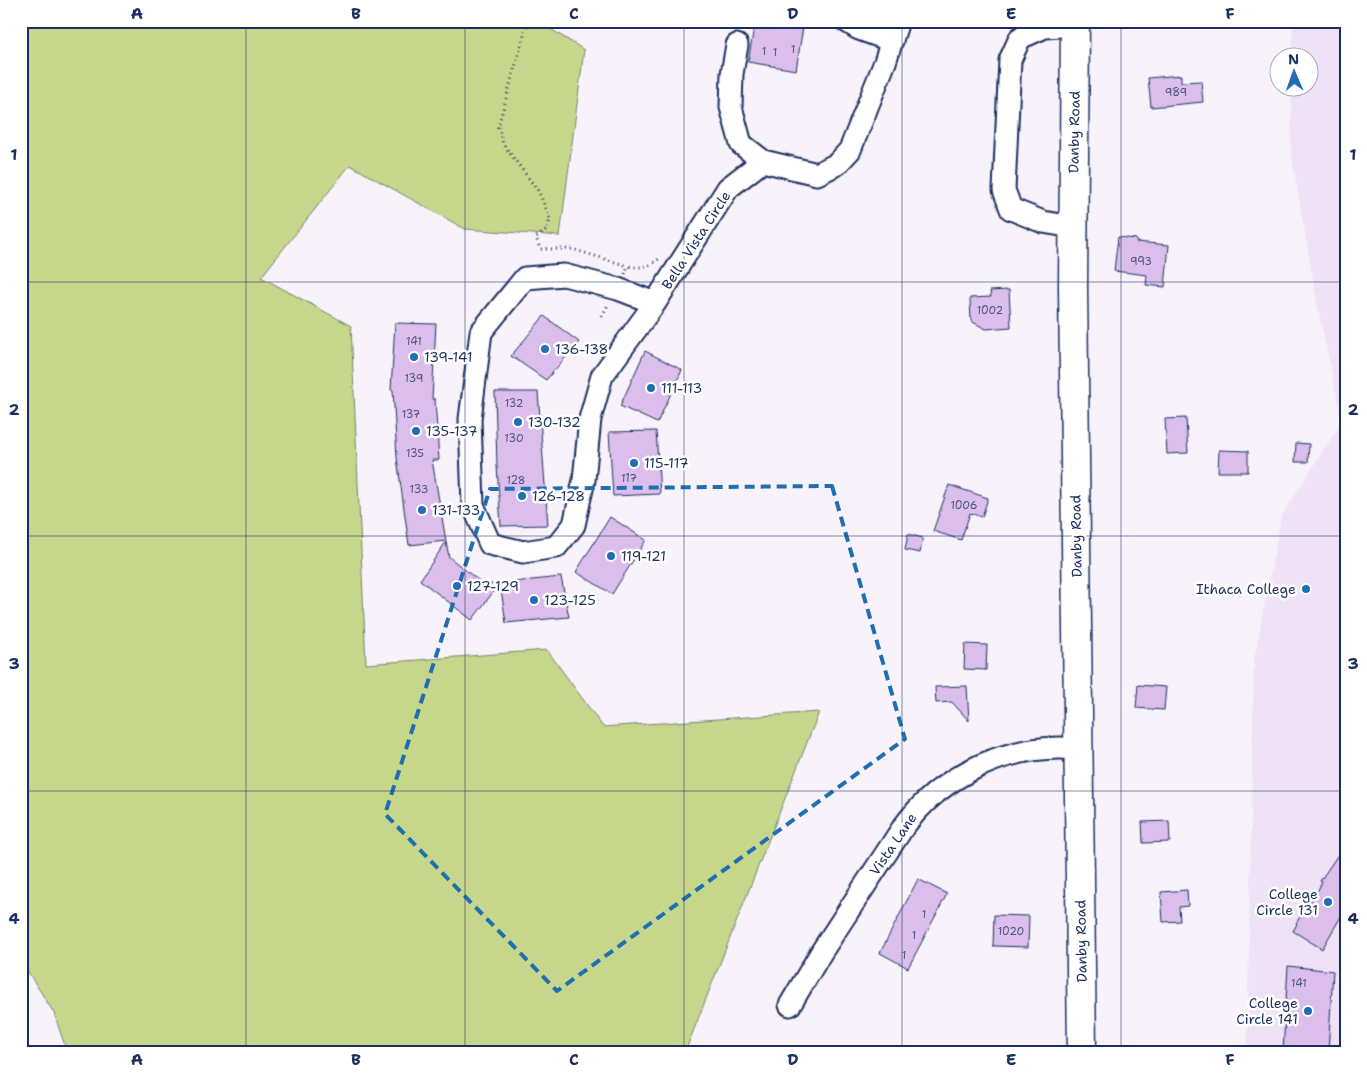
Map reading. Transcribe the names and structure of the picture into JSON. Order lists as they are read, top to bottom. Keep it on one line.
{"streets":{"main road":["Danby Road"],"street":["Bella Vista Circle","Vista Lane"]},"crossings":[["Danby Road","Vista Lane"]],"places":["136-138","139-141","111-113","130-132","135-137","115-117","126-128","131-133","119-121","127-129","Ithaca College","123-125","College Circle 131","College Circle 141"],"house_numbers":["1","1","1","989","993","1002","141","139","132","137","130","135","117","128","133","1006","1","1020","1","1","141"],"north":"top","grid":{"columns":["A","B","C","D","E","F"],"rows":["1","2","3","4"]}}
